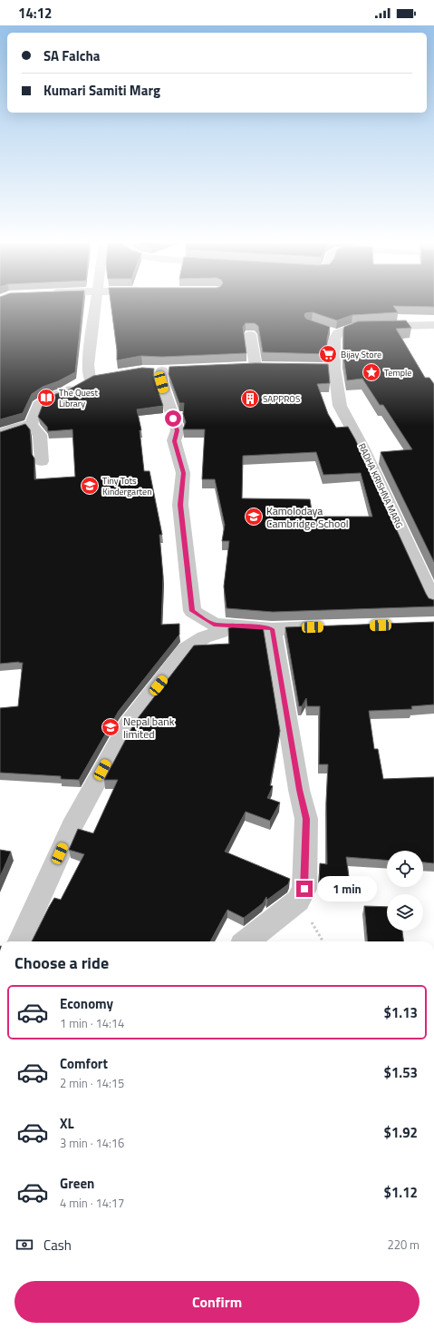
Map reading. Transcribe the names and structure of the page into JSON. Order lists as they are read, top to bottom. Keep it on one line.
{"streets":{"street":["RADHA KRISHNA MARG"]},"places":{"supermarket":["Bijay Store"],"place":["Temple"],"library":["The Quest Library"],"building":["SAPPROS"],"school or university":["Tiny Tots Kindergarten","Kamolodaya Cambridge School","Nepal bank limited"]},"page":{"status":"14:12","banner":["SA Falcha","Kumari Samiti Marg"],"bubble":"1 min","heading":"Choose a ride","list":[{"name":"Economy","note":"1 min · 14:14","value":"$1.13"},{"name":"Comfort","note":"2 min · 14:15","value":"$1.53"},{"name":"XL","note":"3 min · 14:16","value":"$1.92"},{"name":"Green","note":"4 min · 14:17","value":"$1.12"}],"pay":["Cash","220 m"],"buttons":"Confirm"}}
